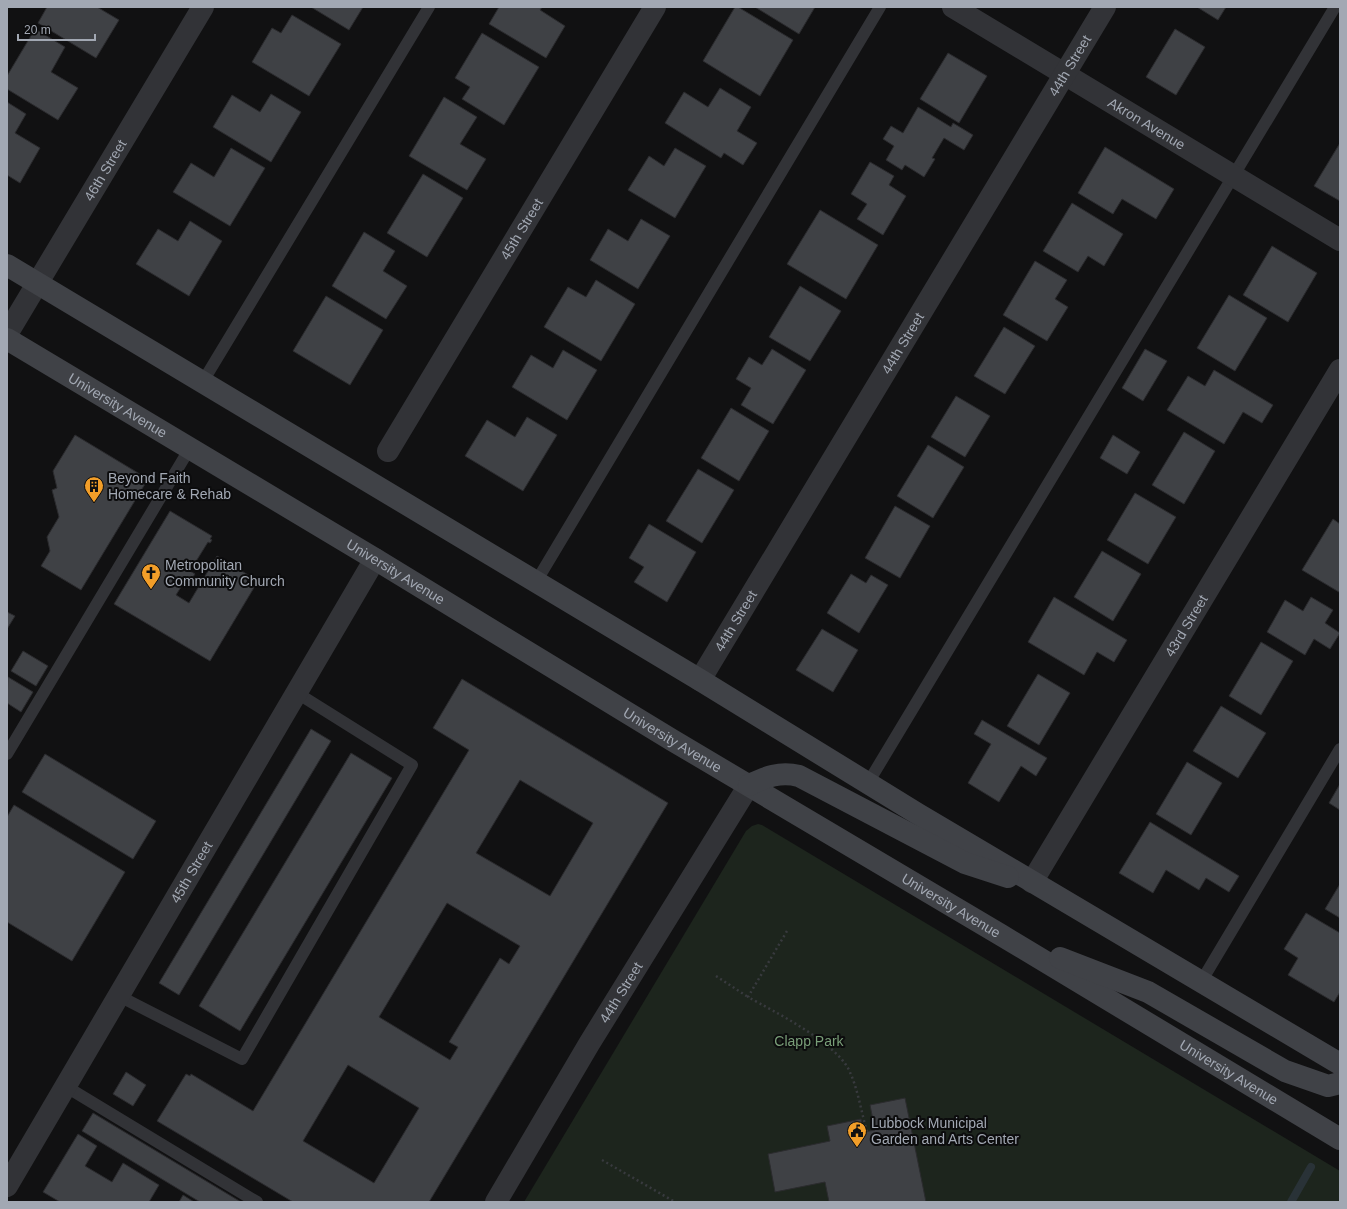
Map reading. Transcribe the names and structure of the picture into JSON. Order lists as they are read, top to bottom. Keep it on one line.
{"streets":{"main road":["University Avenue"],"street":["44th Street","Akron Avenue","46th Street","45th Street","43rd Street"]},"crossings":[["44th Street","Akron Avenue"],["44th Street","University Avenue"],["45th Street","University Avenue"]],"parks":["Clapp Park"],"places":{"building":["Beyond Faith Homecare & Rehab"],"church":["Metropolitan Community Church"],"public building":["Lubbock Municipal Garden and Arts Center"]},"scale_bar":"20 m"}
